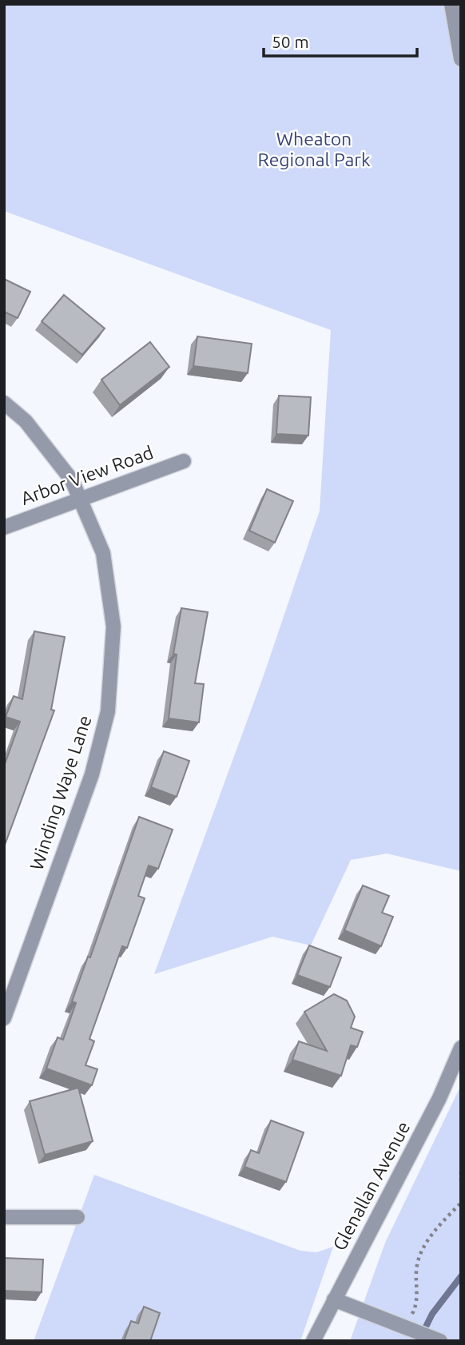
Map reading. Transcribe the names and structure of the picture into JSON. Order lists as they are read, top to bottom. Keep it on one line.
{"streets":{"street":["Arbor View Road","Winding Waye Lane","Glenallan Avenue"]},"crossings":[["Arbor View Road","Winding Waye Lane"]],"parks":["Wheaton Regional Park"],"scale_bar":"50 m"}
